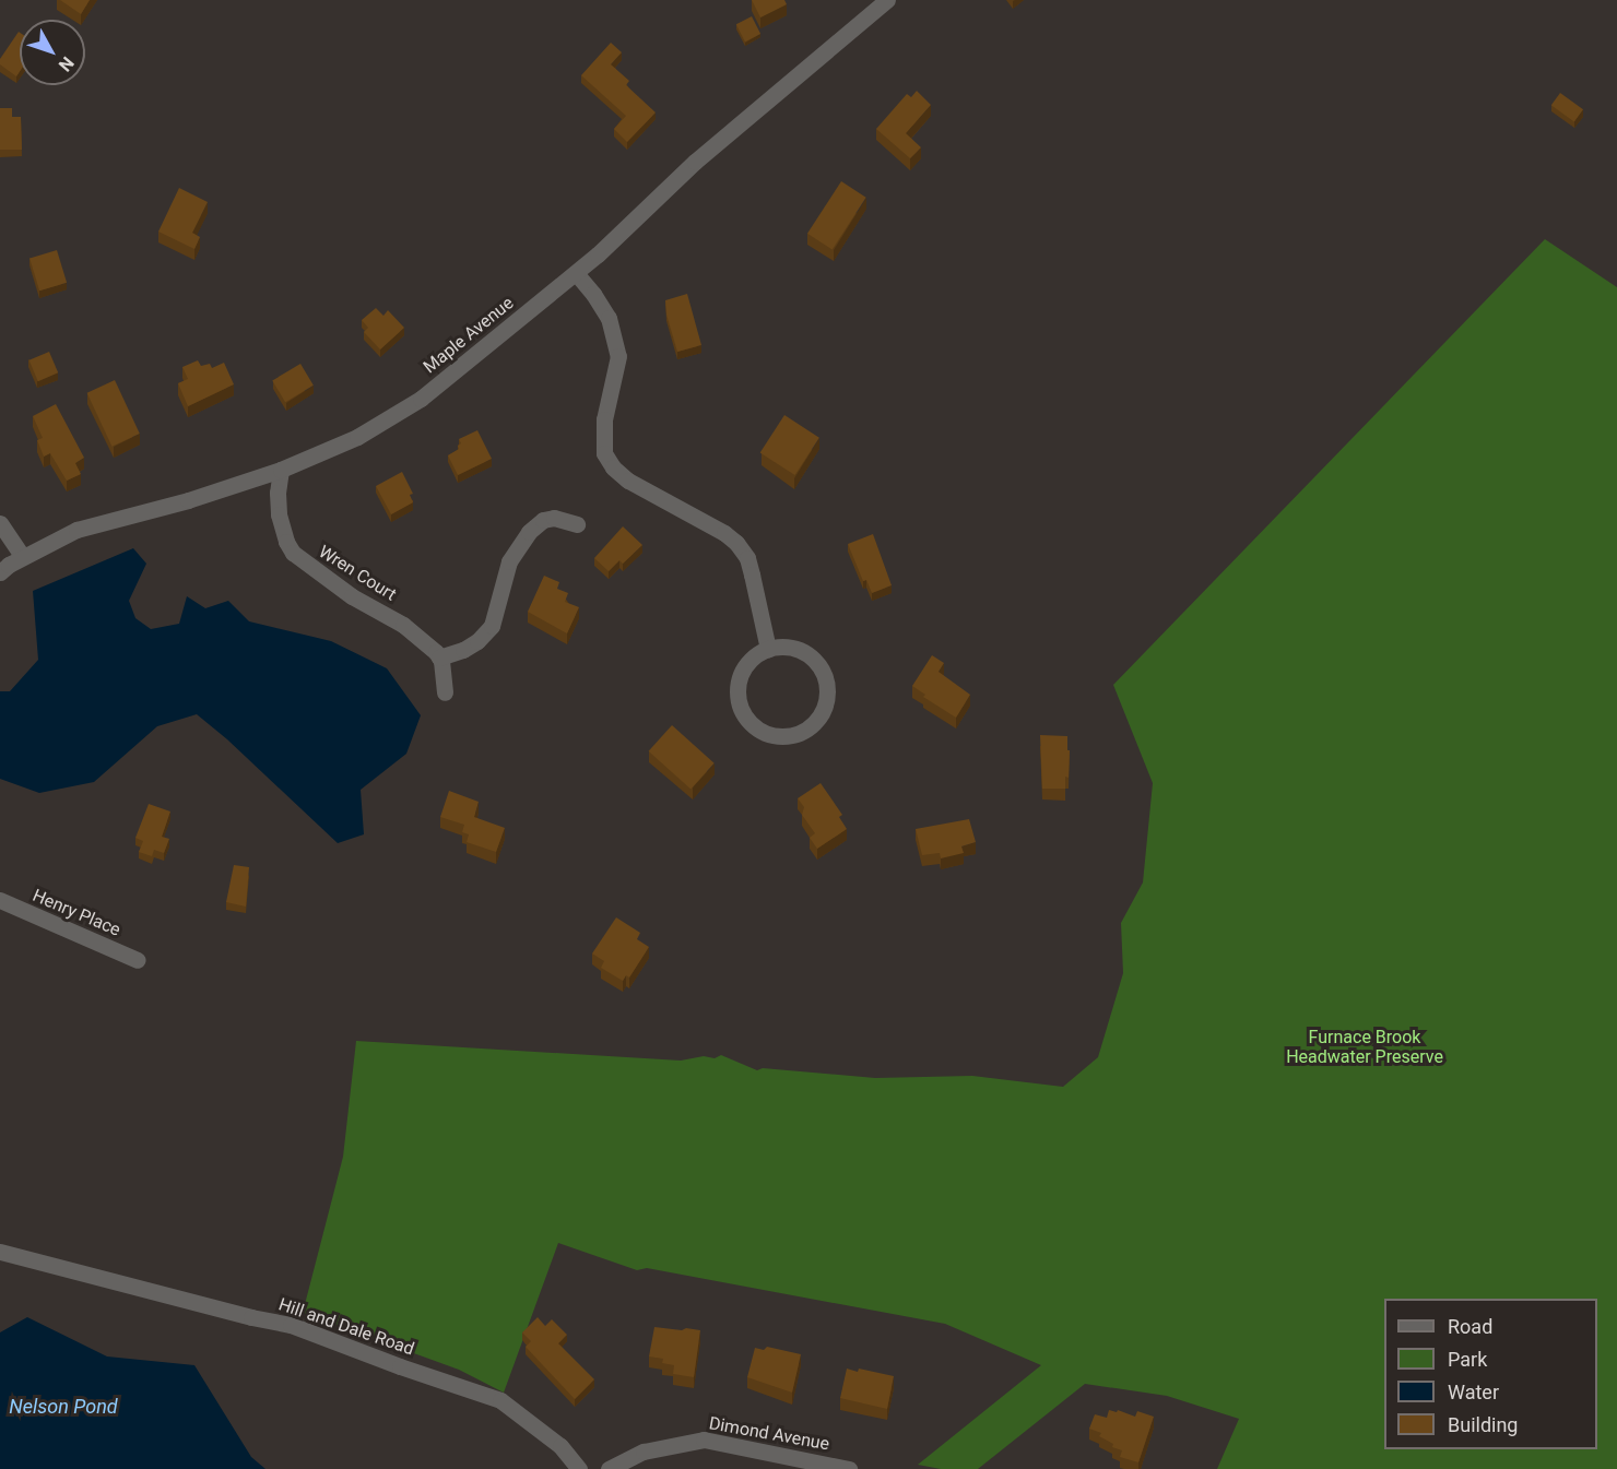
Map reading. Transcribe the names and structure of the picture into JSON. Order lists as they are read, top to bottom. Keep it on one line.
{"streets":{"street":["Maple Avenue","Wren Court","Henry Place","Hill and Dale Road","Dimond Avenue"]},"crossings":[["Maple Avenue","Wren Court"]],"water":["Nelson Pond"],"parks":["Furnace Brook Headwater Preserve"],"legend":["Road","Park","Water","Building"],"north":"bottom right"}
